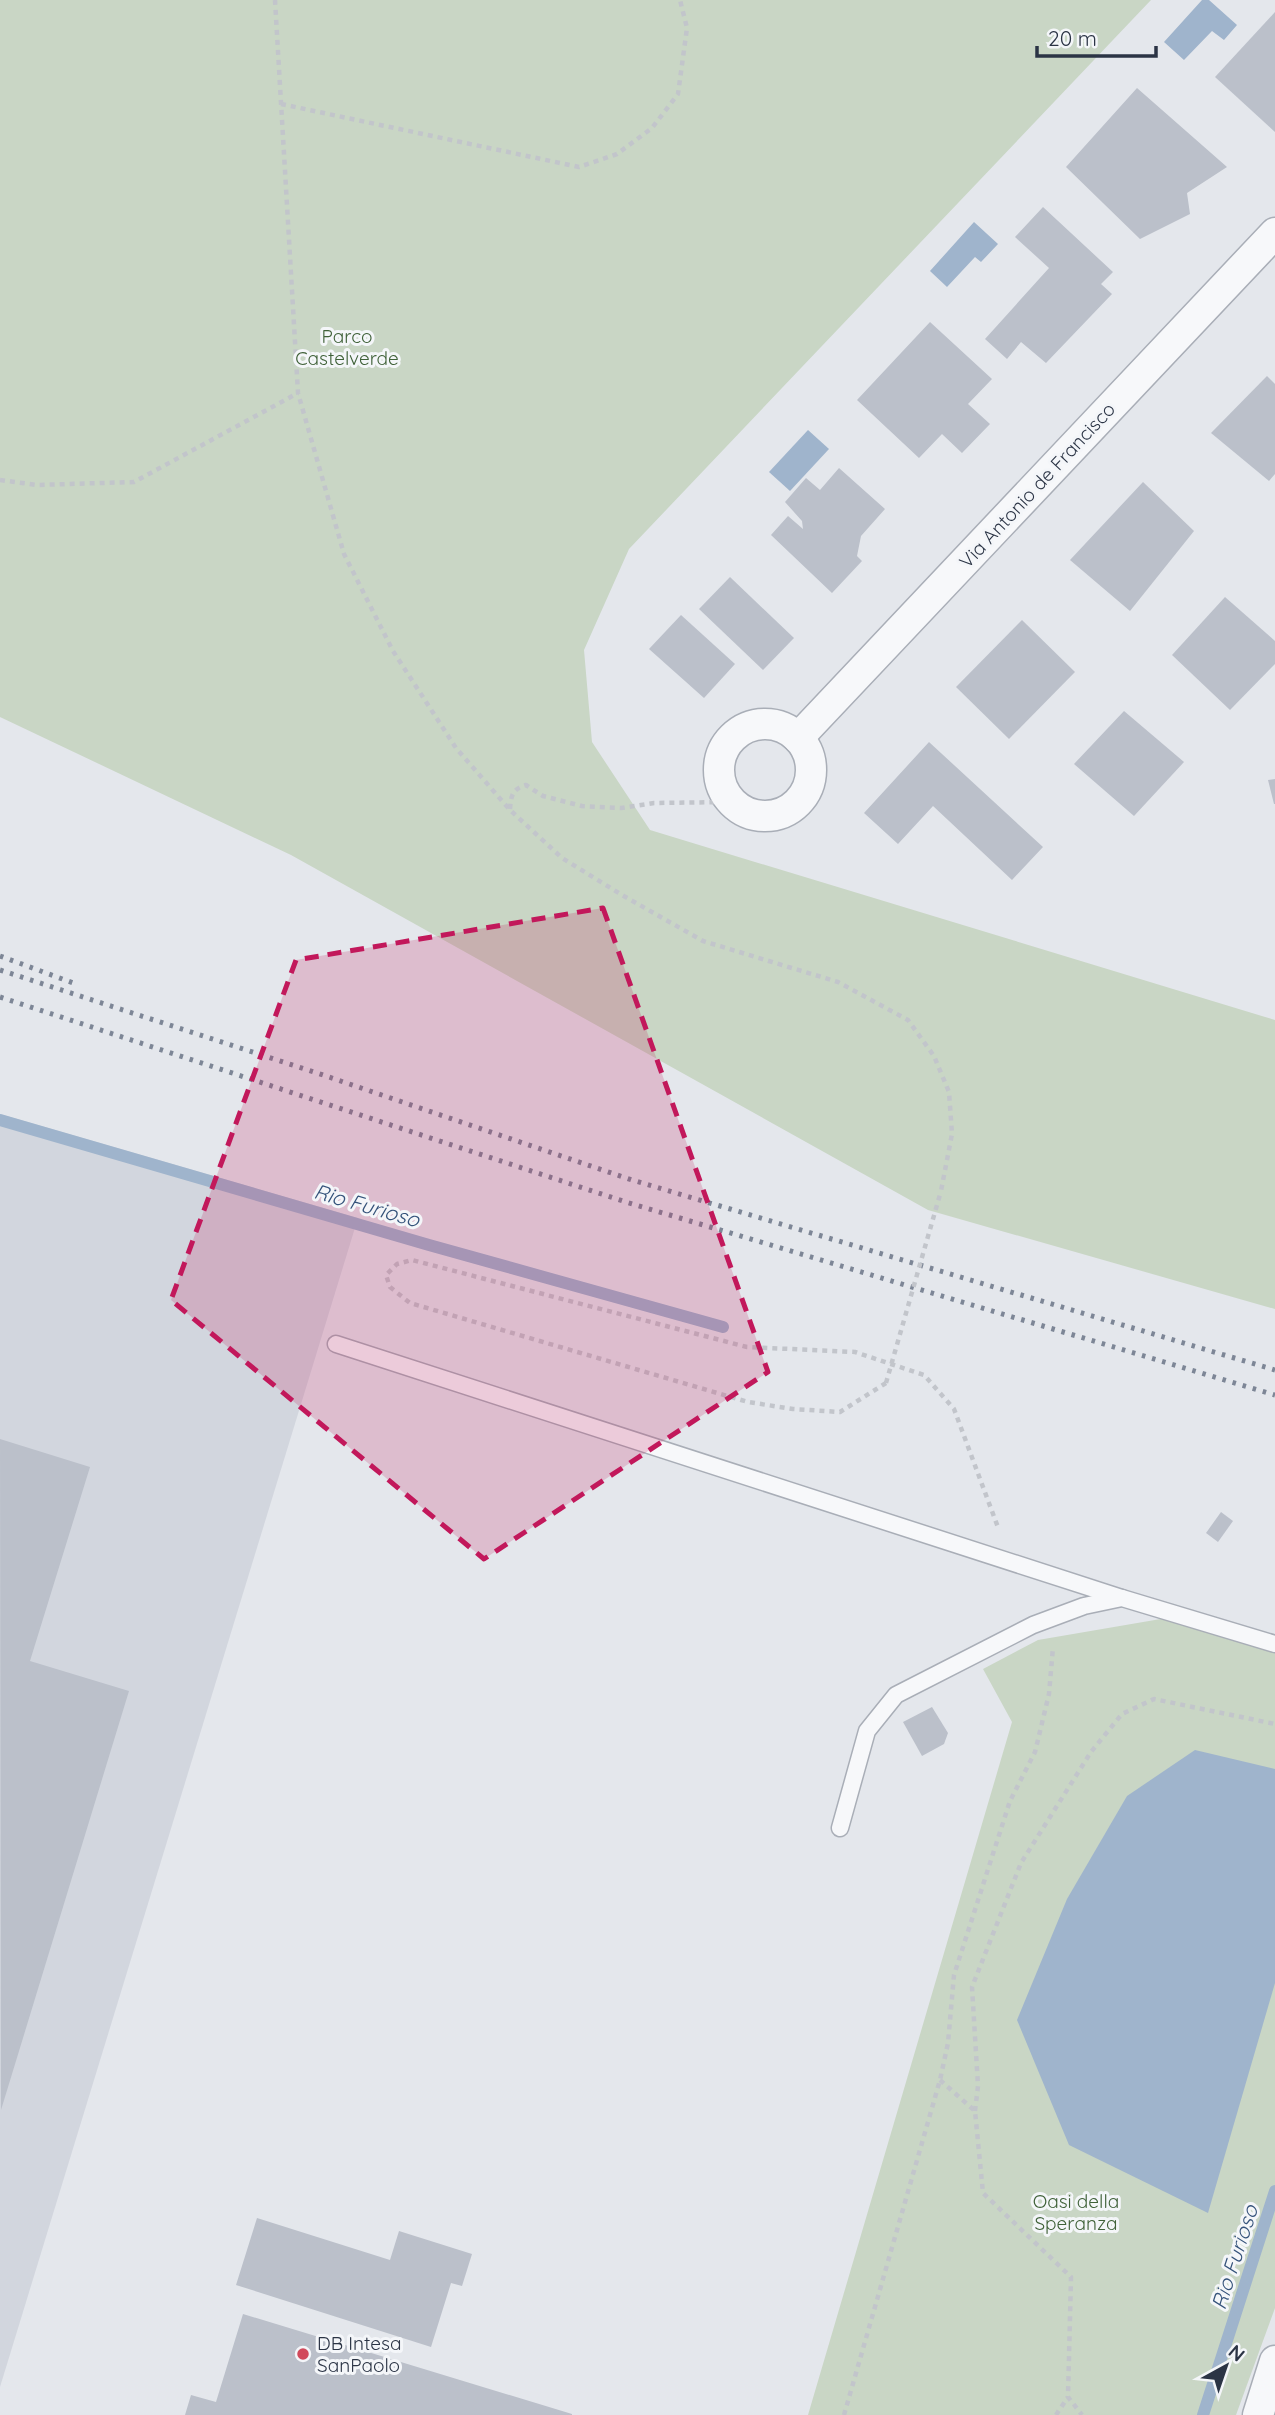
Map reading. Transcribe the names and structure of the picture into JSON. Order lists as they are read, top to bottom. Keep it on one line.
{"streets":{"street":["Via Antonio de Francisco"]},"water":["Rio Furioso"],"parks":["Parco Castelverde","Oasi della Speranza"],"places":["DB Intesa SanPaolo"],"scale_bar":"20 m","north":"top right"}
